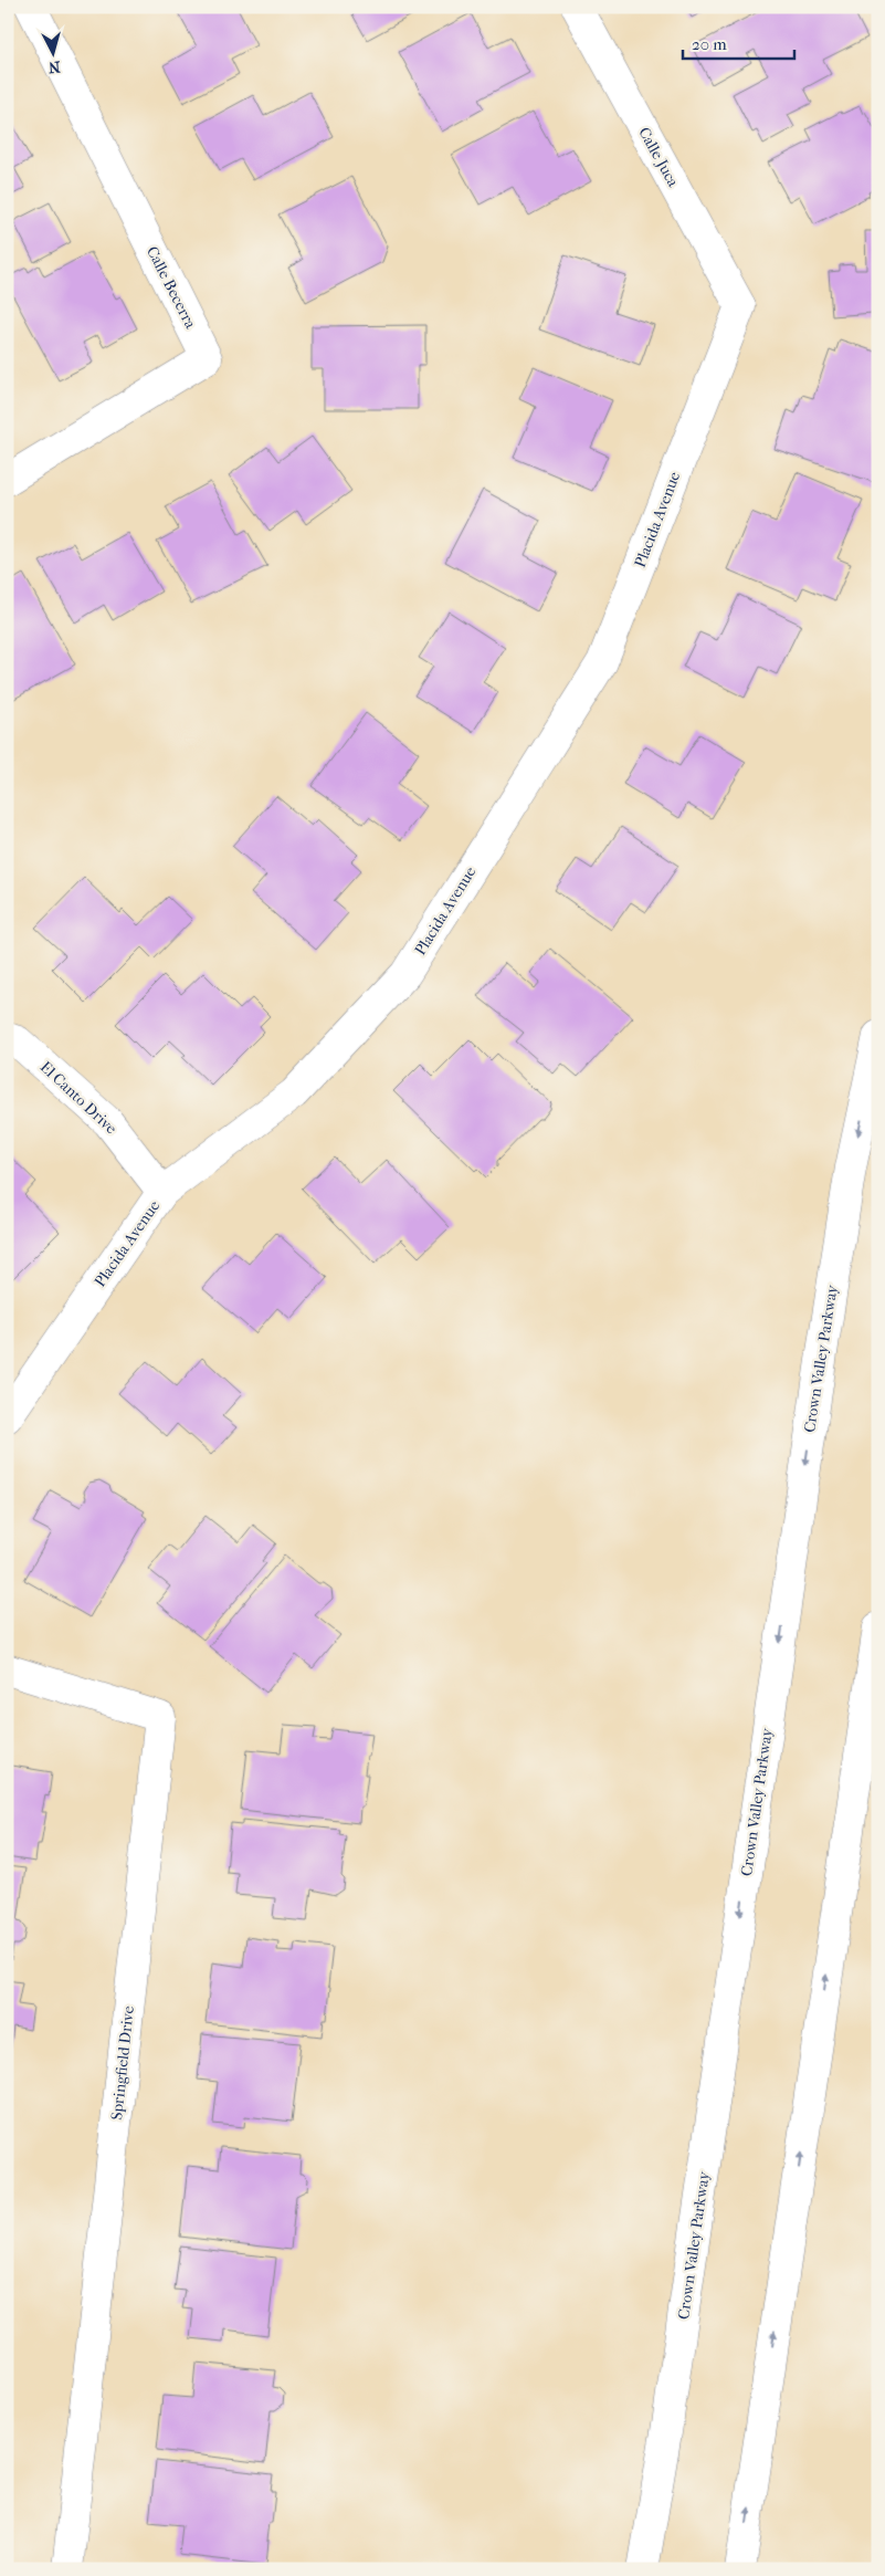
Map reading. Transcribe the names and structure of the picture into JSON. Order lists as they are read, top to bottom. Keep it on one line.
{"streets":{"street":["Calle Juca","Calle Becerra","Placida Avenue","El Canto Drive","Crown Valley Parkway","Springfield Drive"]},"crossings":[["Calle Juca","Placida Avenue"],["Placida Avenue","El Canto Drive"]],"scale_bar":"20 m","north":"bottom"}
